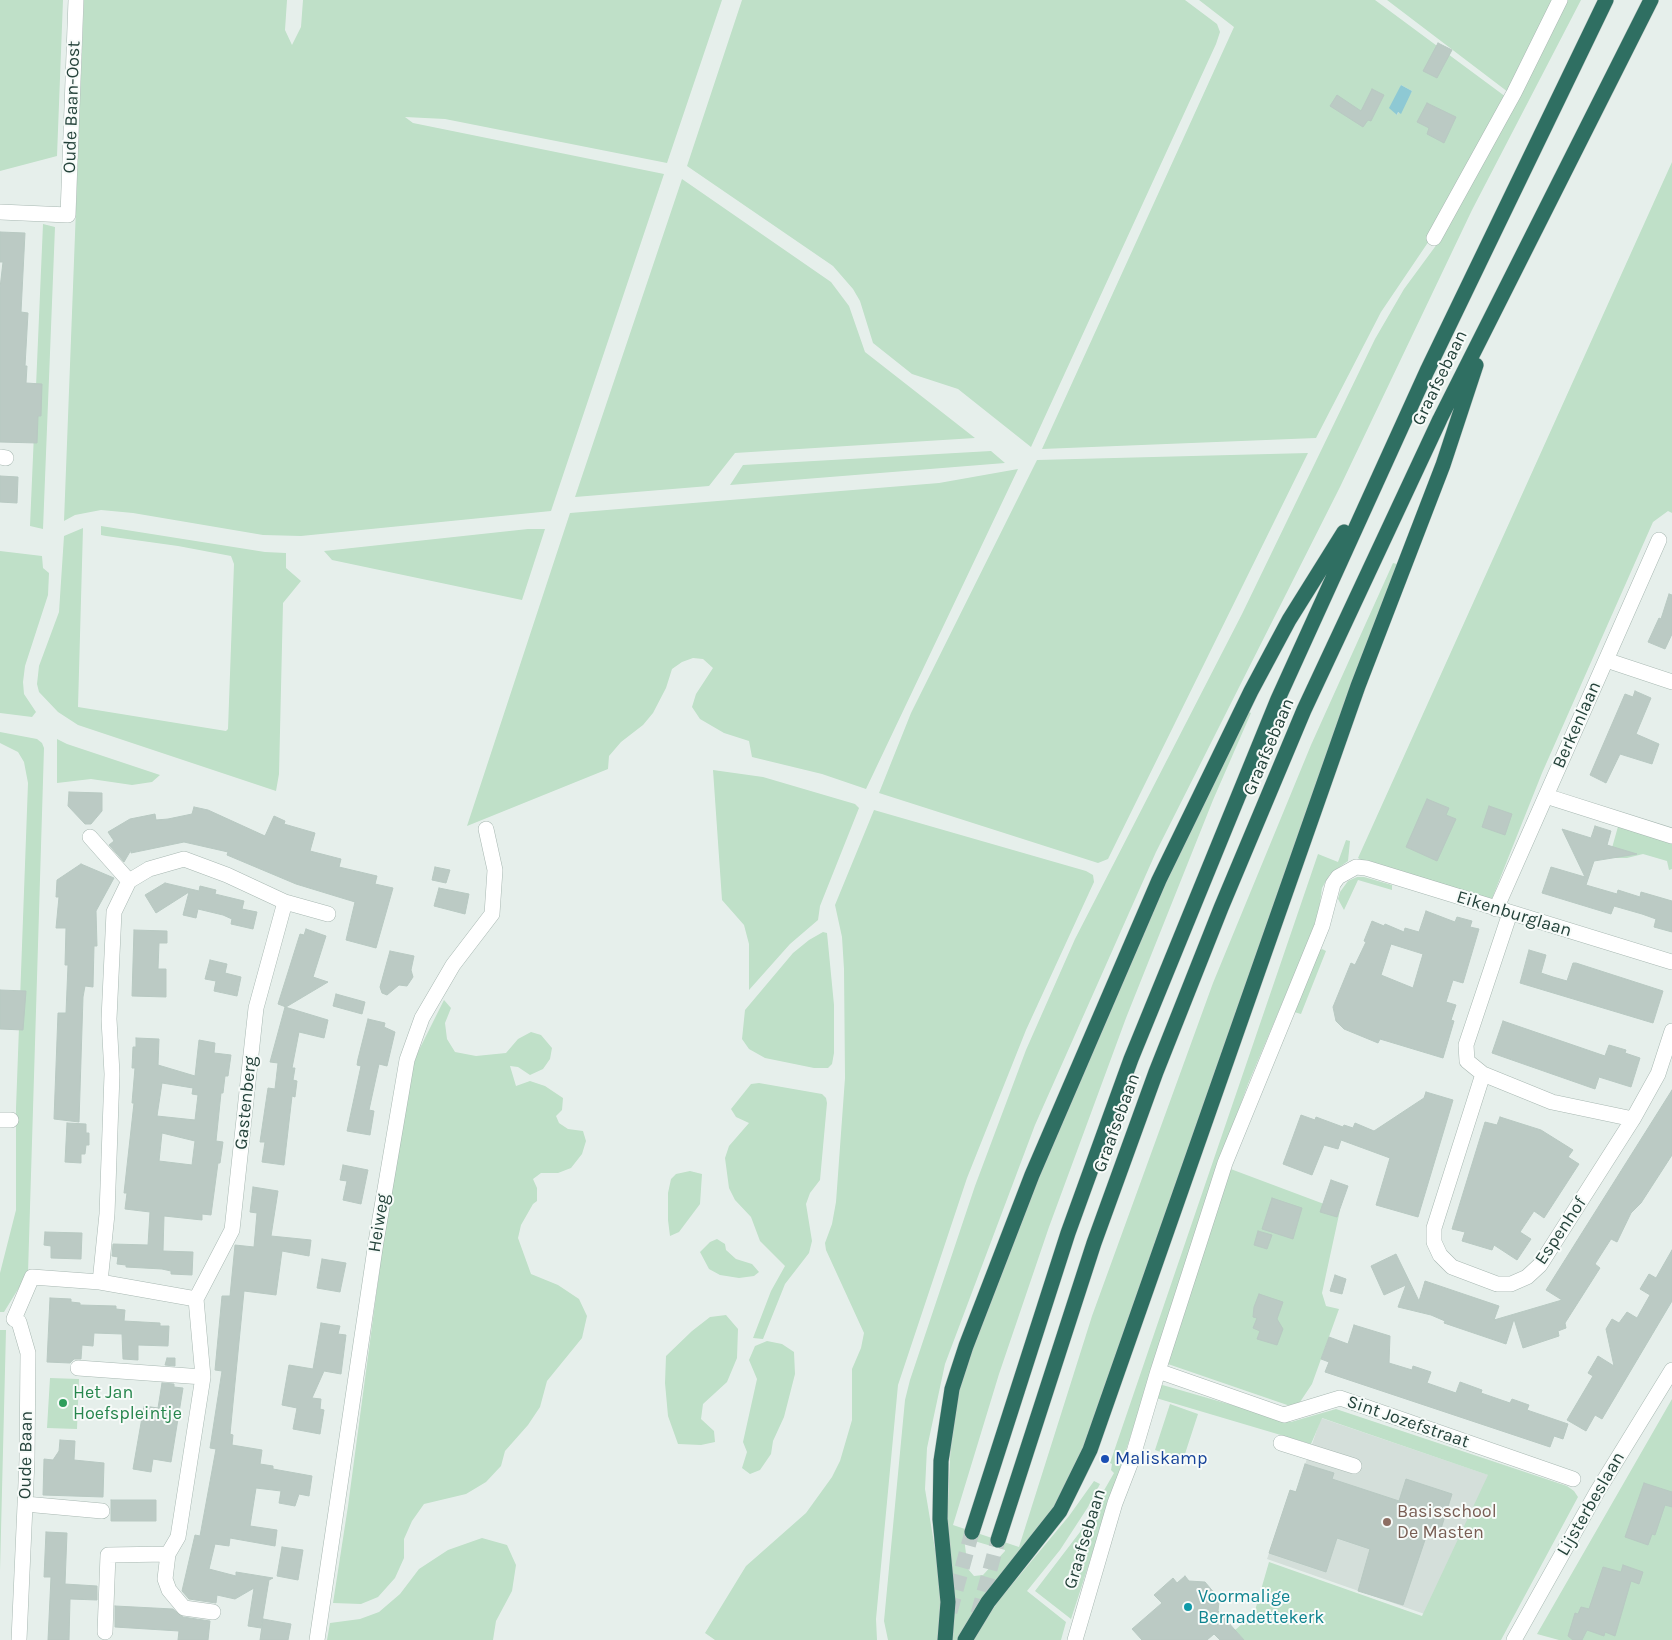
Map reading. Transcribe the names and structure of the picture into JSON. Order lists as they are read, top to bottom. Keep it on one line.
{"streets":{"highway":["Graafsebaan"],"street":["Oude Baan-Oost","Berkenlaan","Eikenburglaan","Gastenberg","Heiweg","Espenhof","Sint Jozefstraat","Oude Baan","Lijsterbeslaan"]},"crossings":[["Graafsebaan","Eikenburglaan"],["Graafsebaan","Sint Jozefstraat"],["Berkenlaan","Eikenburglaan"]],"places":["Het Jan Hoefspleintje","Maliskamp","Basisschool De Masten","Voormalige Bernadettekerk"]}
